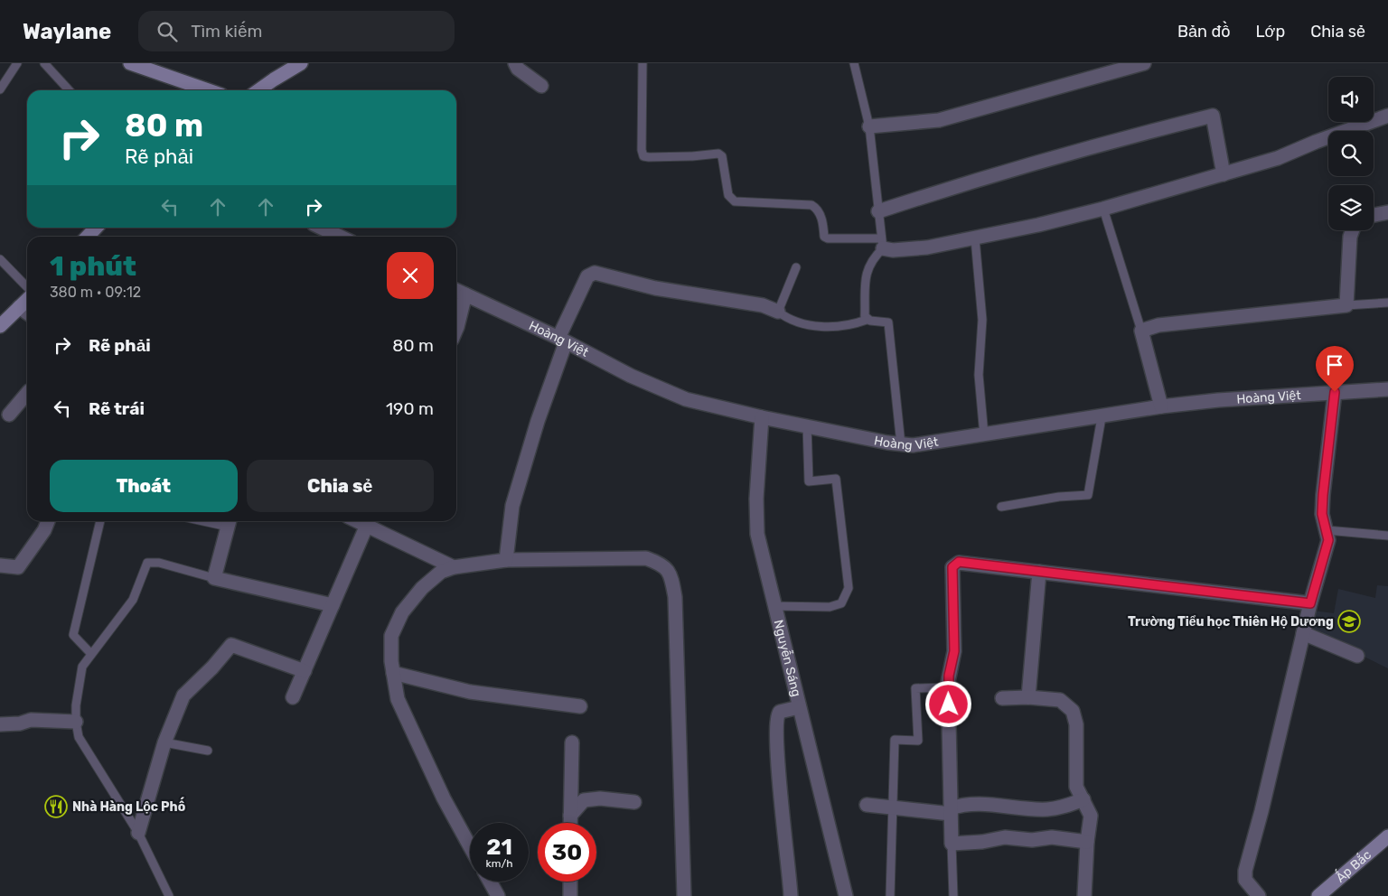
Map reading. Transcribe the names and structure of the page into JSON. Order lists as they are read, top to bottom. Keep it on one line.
{"streets":{"street":["Hoàng Việt","Nguyễn Sáng","Ấp Bắc"]},"crossings":[["Hoàng Việt","Nguyễn Sáng"]],"places":{"school or university":["Trường Tiểu học Thiên Hộ Dương"],"restaurant":["Nhà Hàng Lộc Phố"]},"page":{"header":"Waylane","search":"Tìm kiếm","nav":["Bản đồ","Lớp","Chia sẻ"],"turn":["80 m","Rẽ phải"],"heading":["1 phút","380 m · 09:12"],"list":[{"name":"Rẽ phải","value":"80 m"},{"name":"Rẽ trái","value":"190 m"}],"buttons":["Thoát","Chia sẻ"],"speed":"21 km/h","limit":"30"}}
